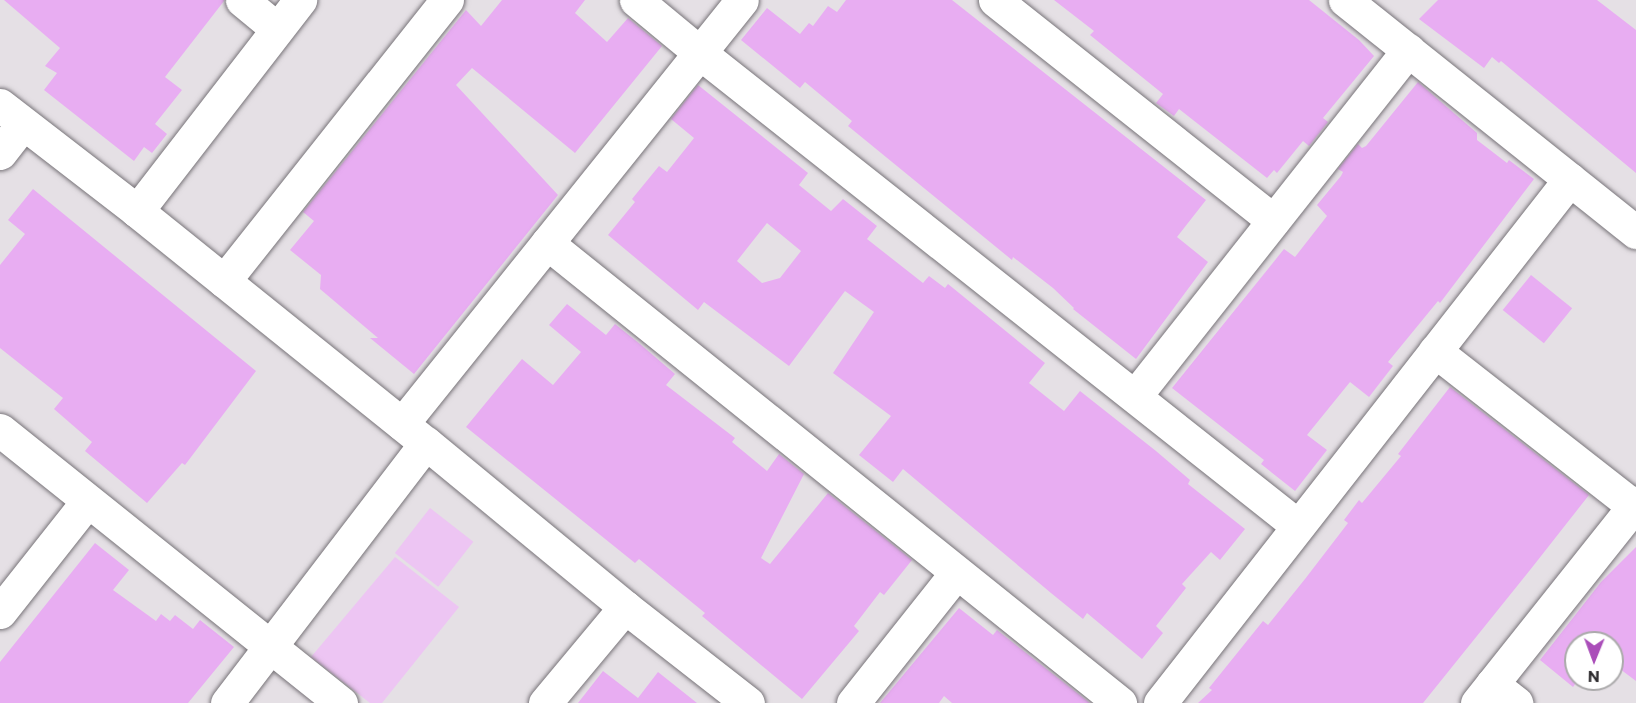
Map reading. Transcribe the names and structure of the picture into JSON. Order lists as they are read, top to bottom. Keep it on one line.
{"north":"bottom"}
